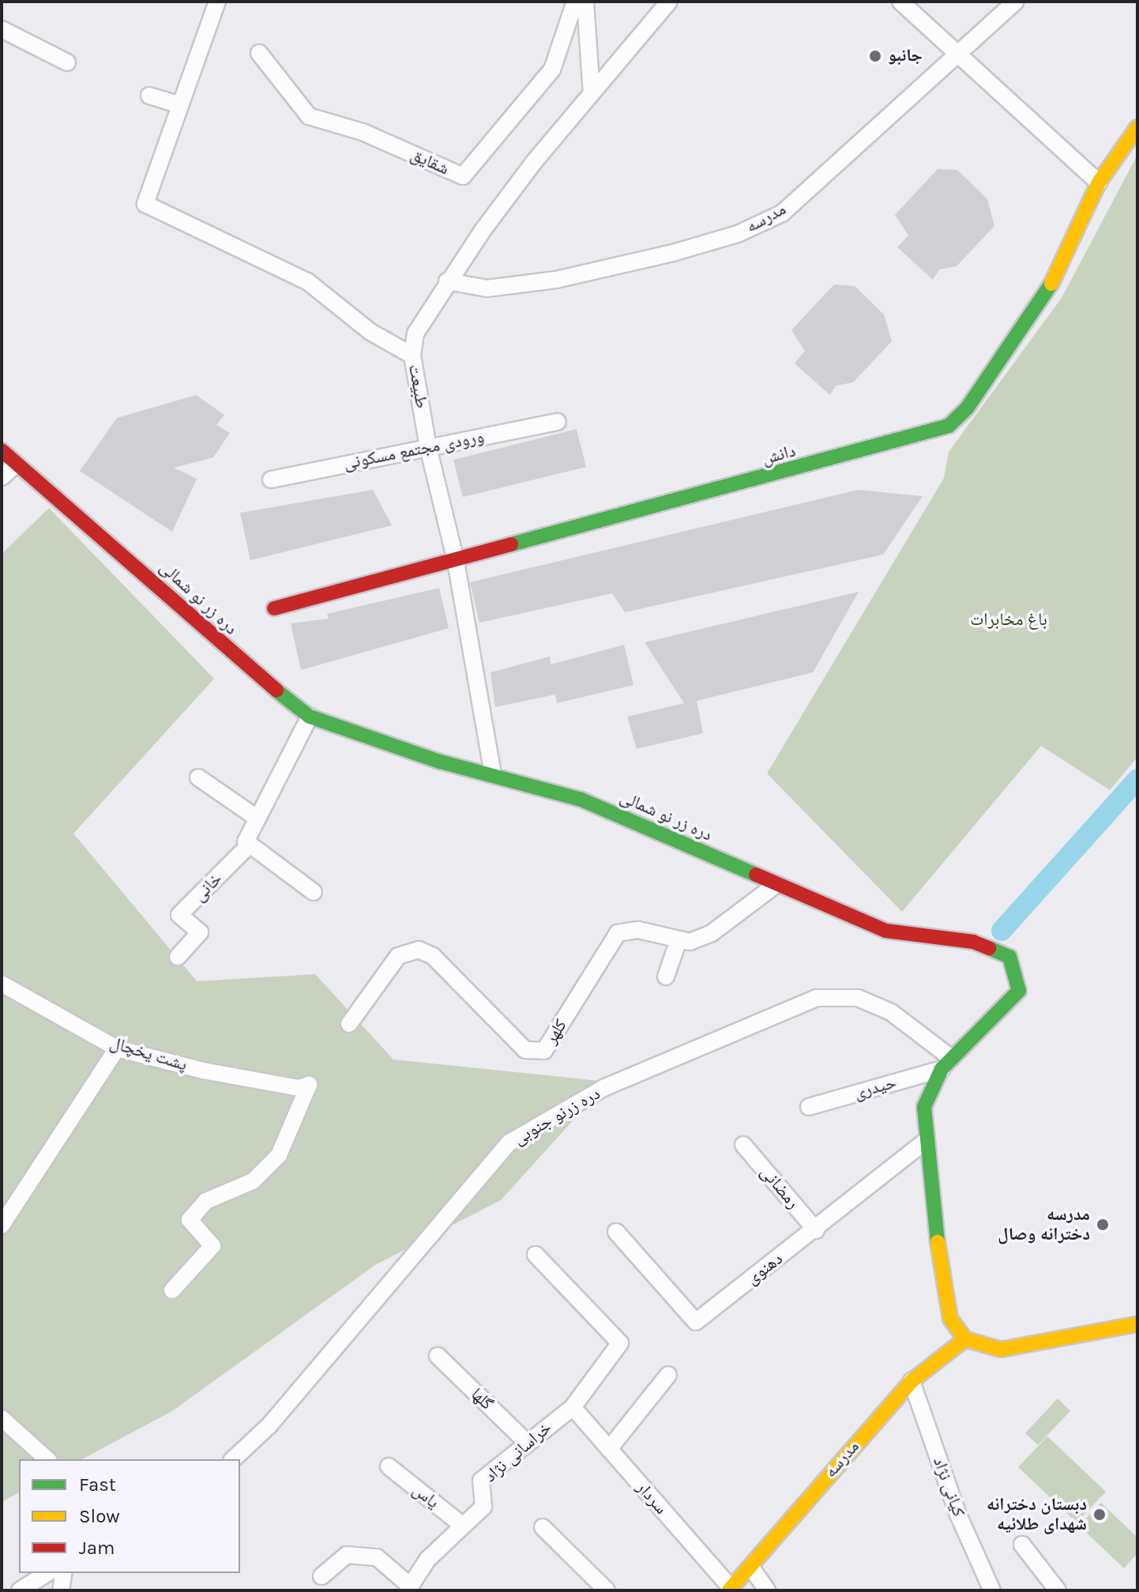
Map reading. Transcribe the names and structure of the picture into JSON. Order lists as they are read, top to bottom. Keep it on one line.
{"streets":{"street":["شقایق","مدرسه","طبیعت","ورودی مجتمع مسکونی","دانش","دره زر نو شمالی","خانی","کلهر","پشت یخچال","حیدری","دره زرنو جنوبی","رمضانی","دهنوی","گلها","خراسانی نژاد","کیانی نژاد","یاس","سردار"]},"crossings":[["مدرسه","طبیعت"],["مدرسه","دره زر نو شمالی"],["مدرسه","کیانی نژاد"],["مدرسه","سردار"],["طبیعت","ورودی مجتمع مسکونی"],["طبیعت","دانش"],["طبیعت","دره زر نو شمالی"],["دره زر نو شمالی","خانی"],["دره زر نو شمالی","کلهر"],["دره زر نو شمالی","حیدری"],["دره زر نو شمالی","دره زرنو جنوبی"],["دره زر نو شمالی","دهنوی"],["حیدری","دره زرنو جنوبی"],["رمضانی","دهنوی"],["گلها","خراسانی نژاد"],["خراسانی نژاد","یاس"],["خراسانی نژاد","سردار"]],"parks":["باغ مخابرات"],"places":["جانبو","مدرسه دخترانه وصال","دبستان دخترانه شهدای طلائیه"],"legend":["Fast","Slow","Jam"]}
